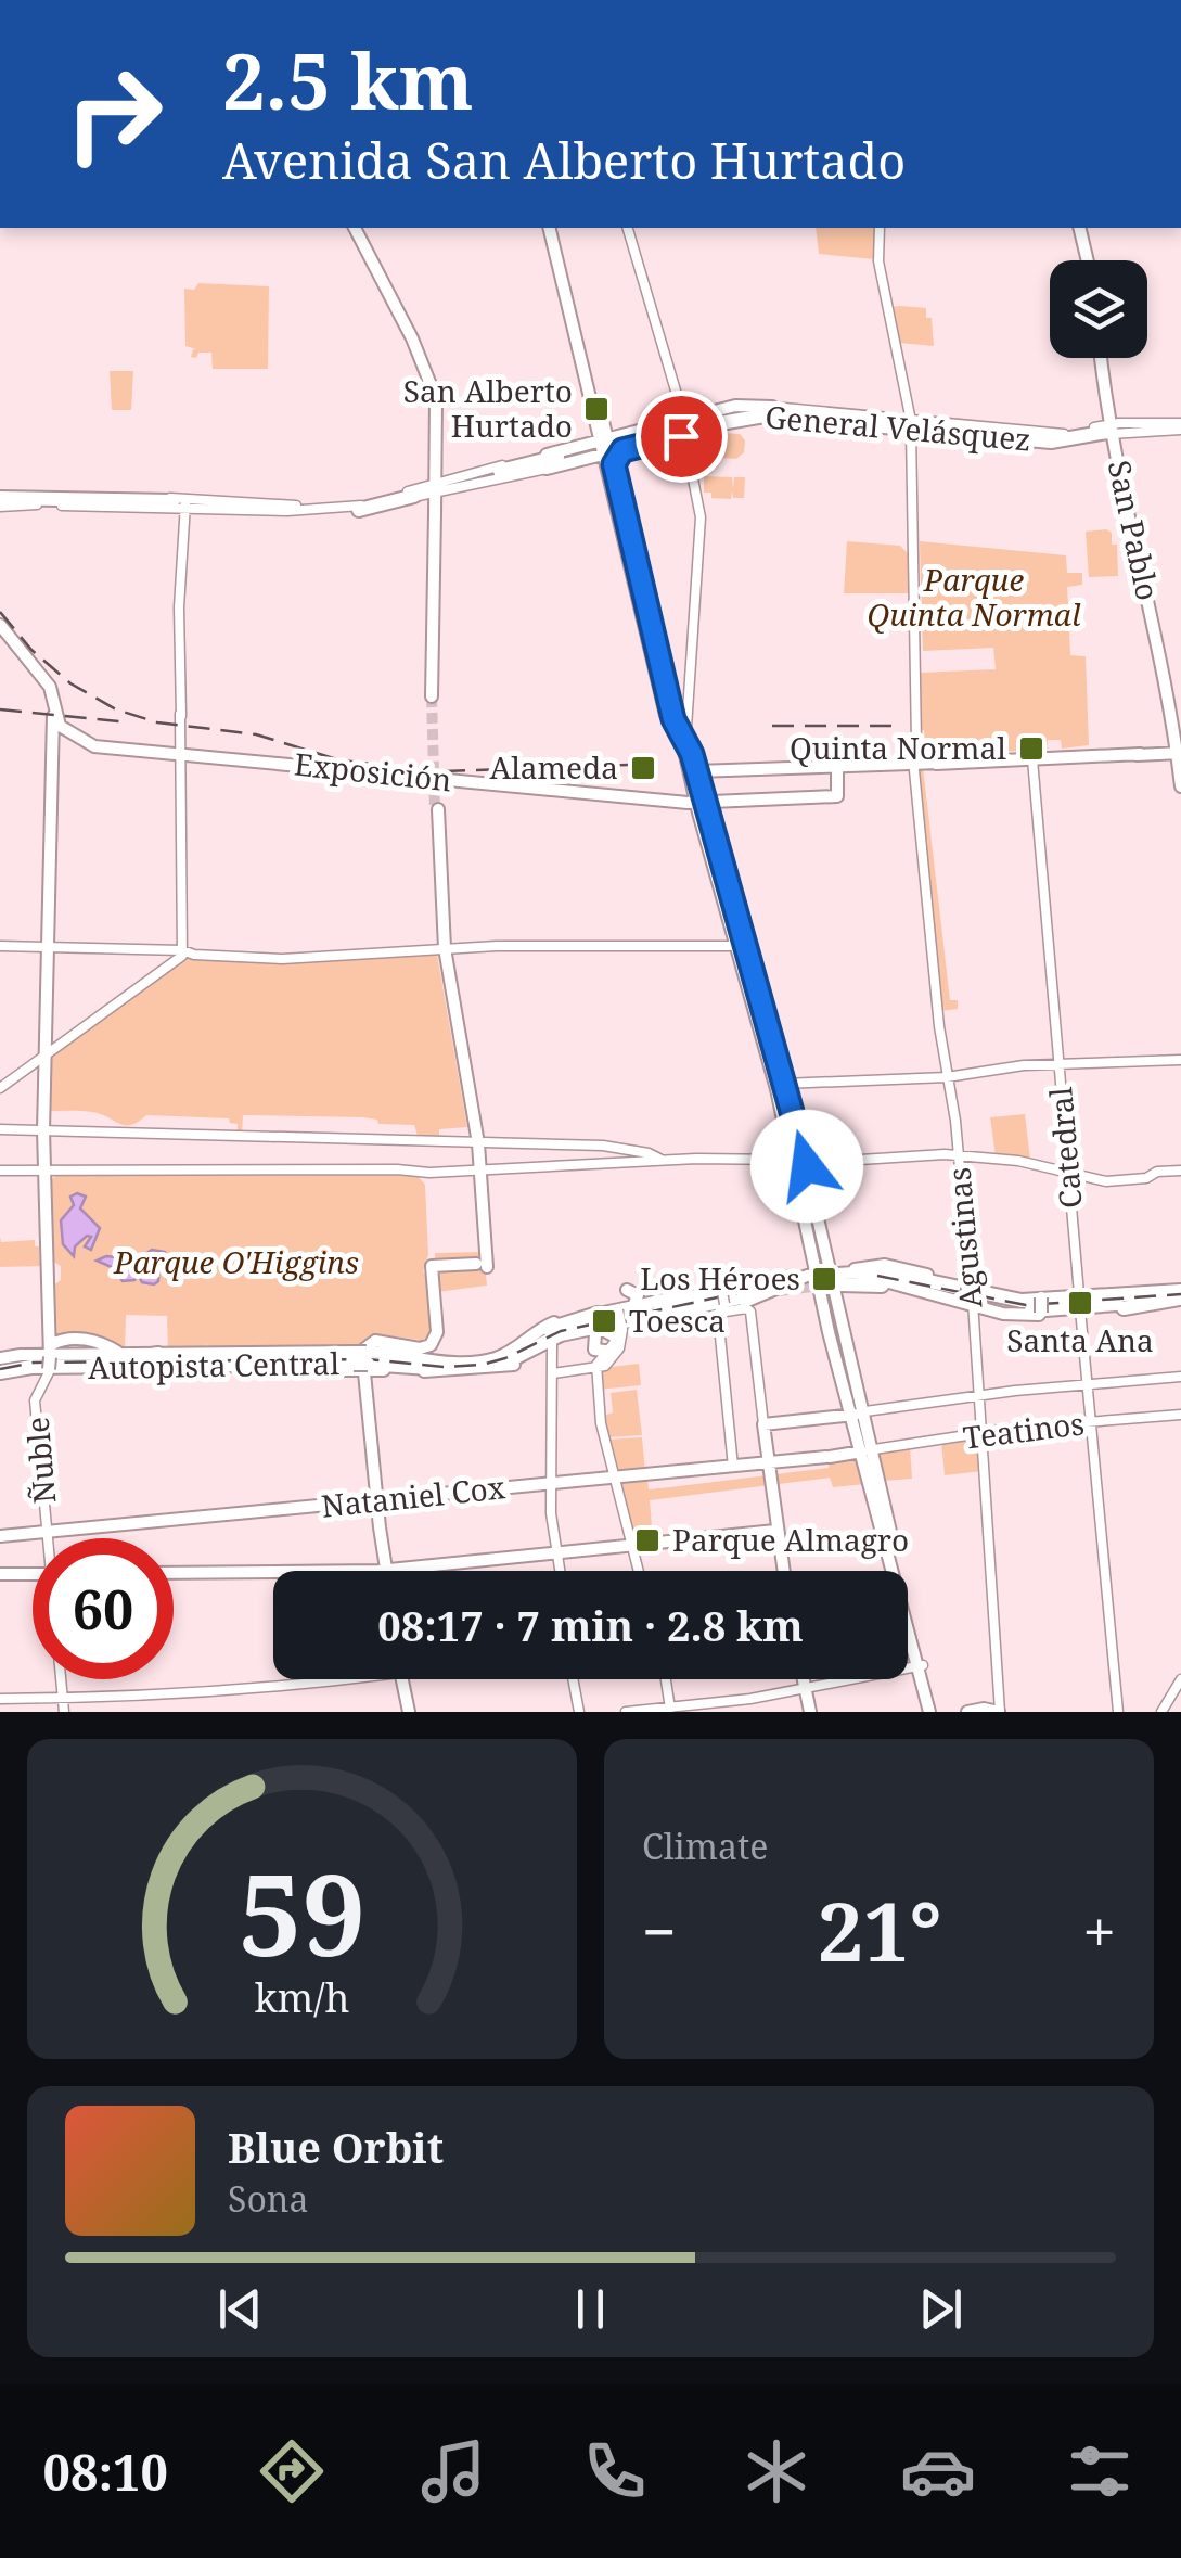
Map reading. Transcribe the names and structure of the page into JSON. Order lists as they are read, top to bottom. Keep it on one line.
{"streets":{"highway":["General Velásquez","Autopista Central"],"main road":["San Pablo","Exposición","Catedral","Agustinas","Teatinos","Ñuble","Nataniel Cox"]},"crossings":[["General Velásquez","San Pablo"],["Catedral","Teatinos"],["Agustinas","Teatinos"],["Teatinos","Nataniel Cox"],["Ñuble","Nataniel Cox"]],"parks":["Parque Quinta Normal","Parque O'Higgins"],"places":{"transit":["San Alberto Hurtado","Quinta Normal","Alameda","Los Héroes","Santa Ana","Toesca","Parque Almagro"]},"page":{"turn":["2.5 km","Avenida San Alberto Hurtado"],"limit":"60","trip":"08:17 · 7 min · 2.8 km","tile":"Climate","heat":["−","21°","+"],"song":["Blue Orbit","Sona"],"tabs":"08:10","gauge":["59","km/h"]}}
